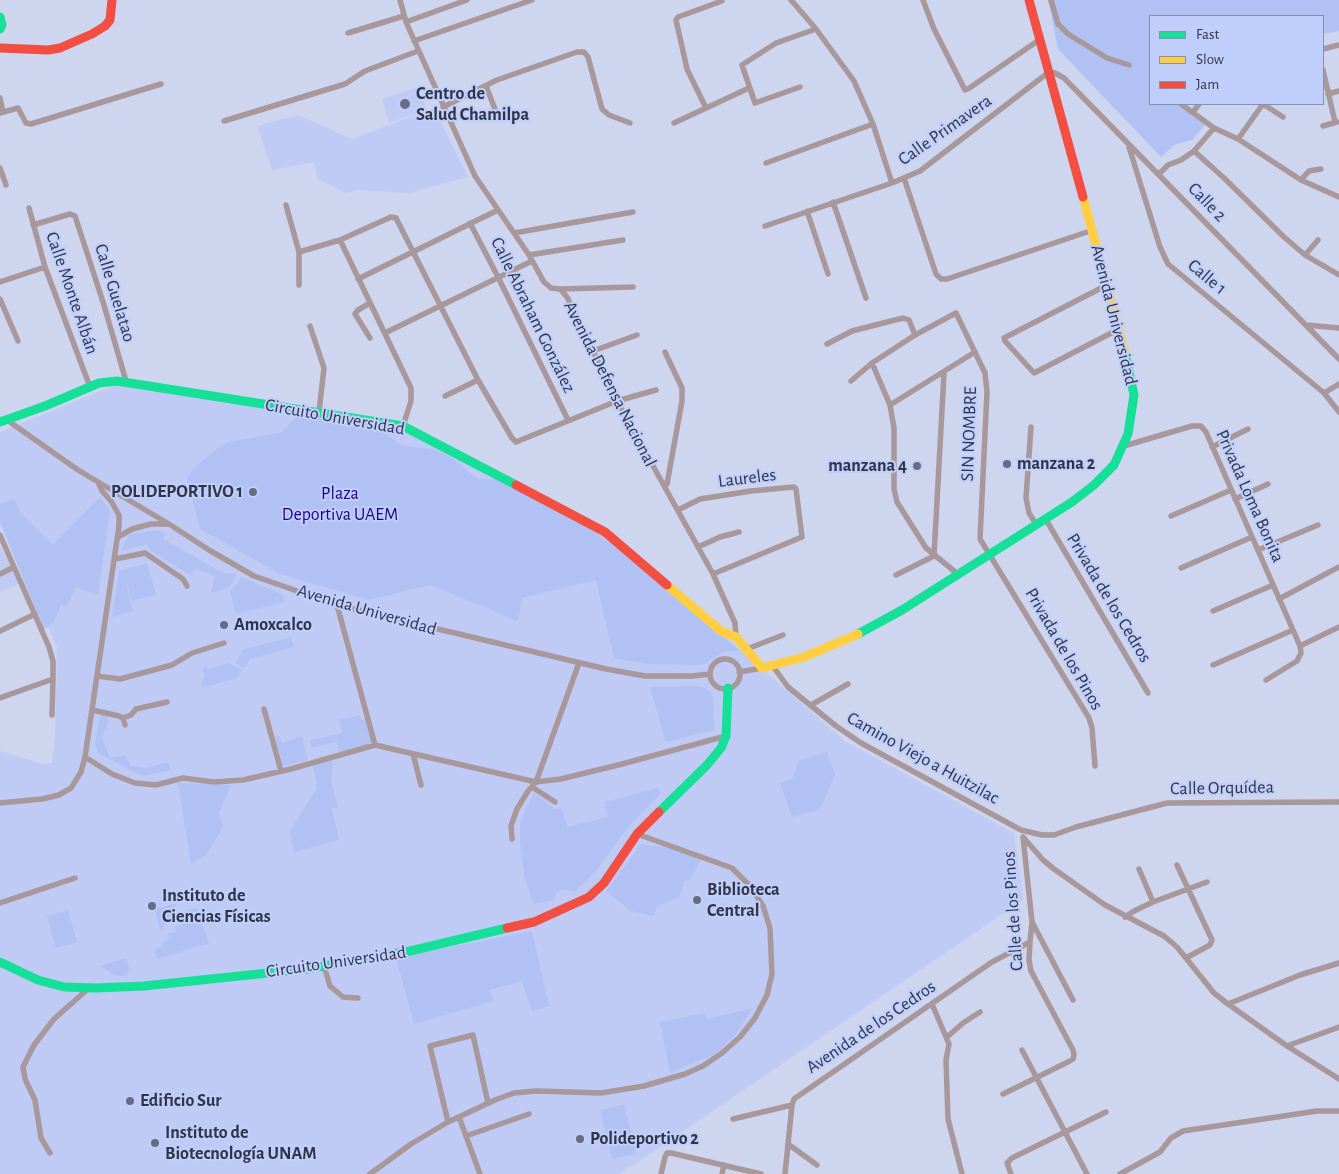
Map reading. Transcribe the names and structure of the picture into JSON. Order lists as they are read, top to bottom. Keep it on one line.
{"streets":{"street":["Calle Primavera","Calle 2","Calle 1","Calle Monte Albán","Calle Guelatao","Calle Abraham González","Avenida Universidad","Avenida Defensa Nacional","Circuito Universidad","SIN NOMBRE","Laureles","Privada Loma Bonita","Privada de los Cedros","Privada de los Pinos","Camino Viejo a Huitzilac","Calle Orquídea","Calle de los Pinos","Avenida de los Cedros"]},"crossings":[["Calle Primavera","Calle 2"],["Calle Primavera","Avenida Universidad"],["Calle 2","Calle 1"],["Calle 2","Avenida Universidad"],["Calle Monte Albán","Calle Guelatao"],["Calle Monte Albán","Circuito Universidad"],["Calle Guelatao","Circuito Universidad"],["Avenida Universidad","Circuito Universidad"],["Avenida Universidad","SIN NOMBRE"],["Avenida Universidad","Privada Loma Bonita"],["Avenida Universidad","Privada de los Cedros"],["Avenida Universidad","Privada de los Pinos"],["Avenida Universidad","Camino Viejo a Huitzilac"],["Avenida Defensa Nacional","Circuito Universidad"],["Avenida Defensa Nacional","Laureles"],["SIN NOMBRE","Privada de los Pinos"],["Camino Viejo a Huitzilac","Calle Orquídea"],["Camino Viejo a Huitzilac","Calle de los Pinos"],["Calle Orquídea","Calle de los Pinos"],["Calle de los Pinos","Avenida de los Cedros"]],"parks":["Plaza Deportiva UAEM"],"places":["Centro de Salud Chamilpa","manzana 2","manzana 4","POLIDEPORTIVO 1","Amoxcalco","Biblioteca Central","Instituto de Ciencias Físicas","Edificio Sur","Polideportivo 2","Instituto de Biotecnología UNAM"],"legend":["Fast","Slow","Jam"]}
